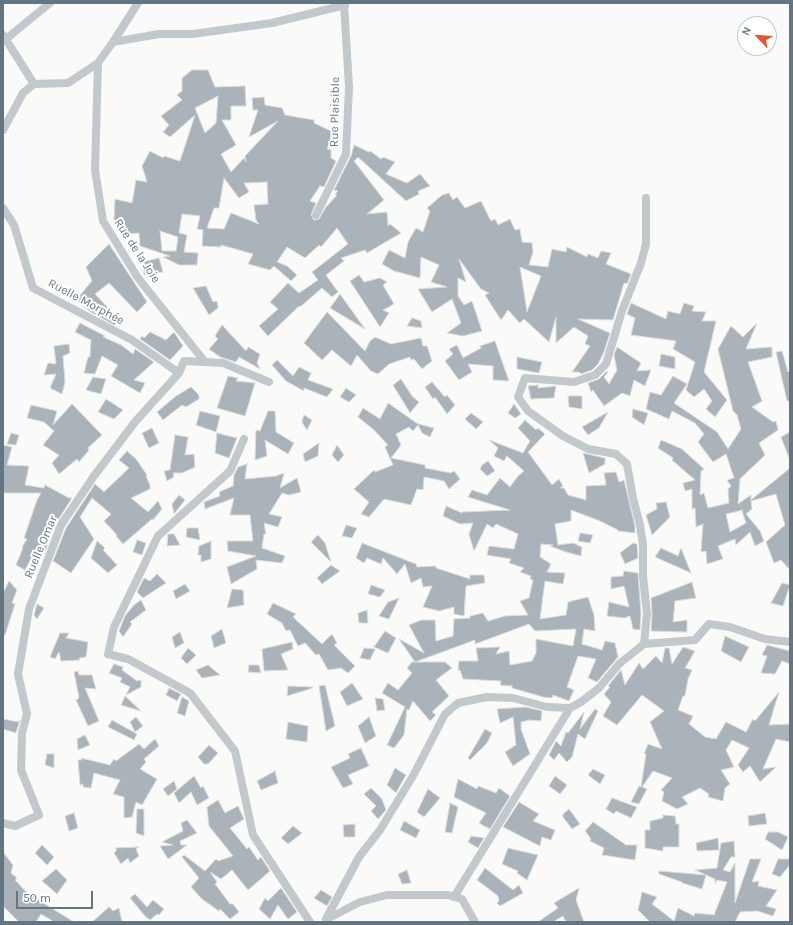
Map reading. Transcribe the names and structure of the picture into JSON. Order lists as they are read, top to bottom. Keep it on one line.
{"streets":{"street":["Rue Plaisible","Rue de la Joie","Ruelle Morphée","Ruelle Omar"]},"crossings":[["Rue de la Joie","Ruelle Omar"],["Ruelle Morphée","Ruelle Omar"]],"scale_bar":"50 m","north":"top left"}
